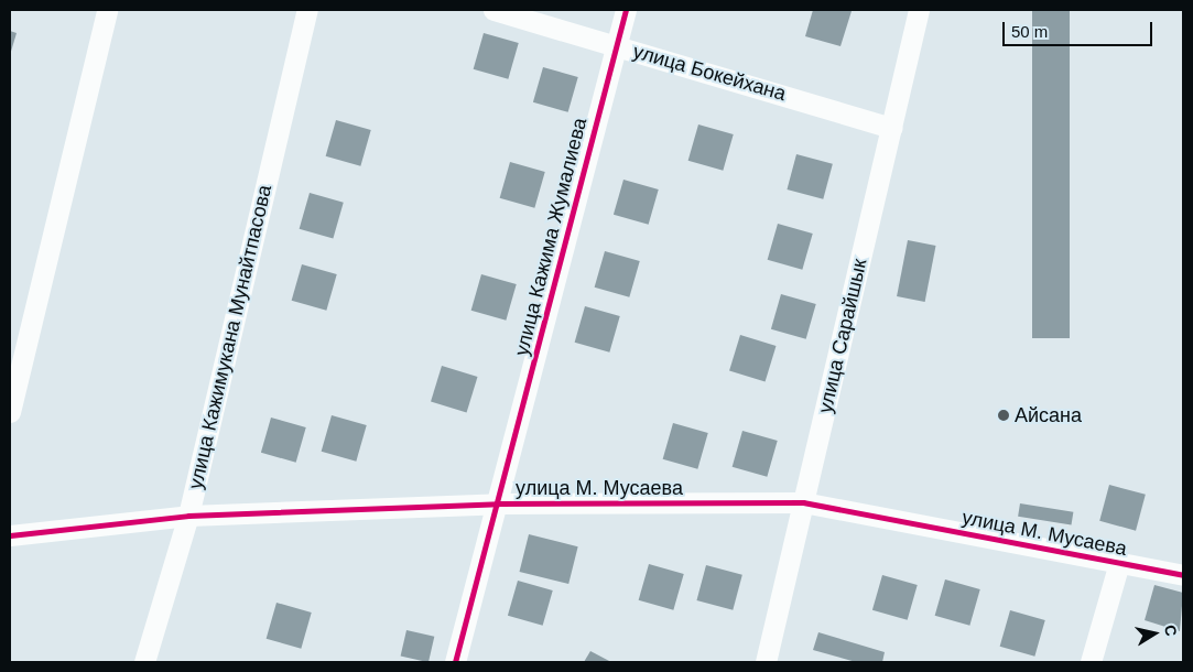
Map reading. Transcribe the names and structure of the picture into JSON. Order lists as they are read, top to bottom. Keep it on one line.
{"streets":{"street":["улица Бокейхана","улица Кажима Жумалиева","улица Сарайшык","улица Кажимукана Мунайтпасова","улица М. Мусаева"]},"crossings":[["улица Бокейхана","улица Кажима Жумалиева"],["улица Бокейхана","улица Сарайшык"],["улица Кажима Жумалиева","улица М. Мусаева"],["улица Сарайшык","улица М. Мусаева"],["улица Кажимукана Мунайтпасова","улица М. Мусаева"]],"places":["Айсана"],"scale_bar":"50 m","north":"right"}
